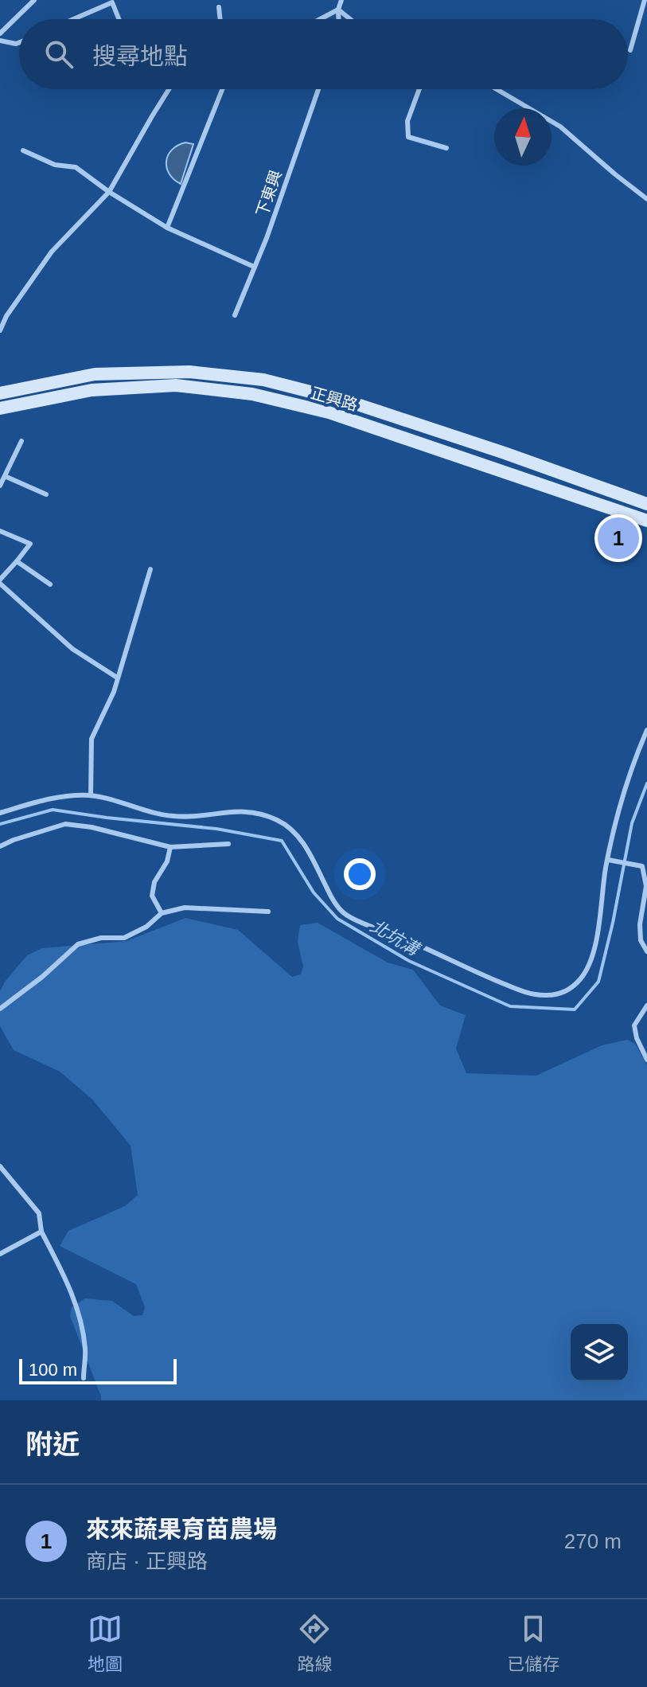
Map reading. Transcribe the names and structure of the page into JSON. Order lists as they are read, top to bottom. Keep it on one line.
{"streets":{"main road":["正興路"],"lane":["下東興"]},"water":["北坑溝"],"scale_bar":"100 m","north":"top","page":{"search":"搜尋地點","pins":"1","scale":"100 m","heading":"附近","list":[{"mark":"1","name":"來來蔬果育苗農場","note":"商店 · 正興路","value":"270 m"}],"nav":["地圖","路線","已儲存"]}}
